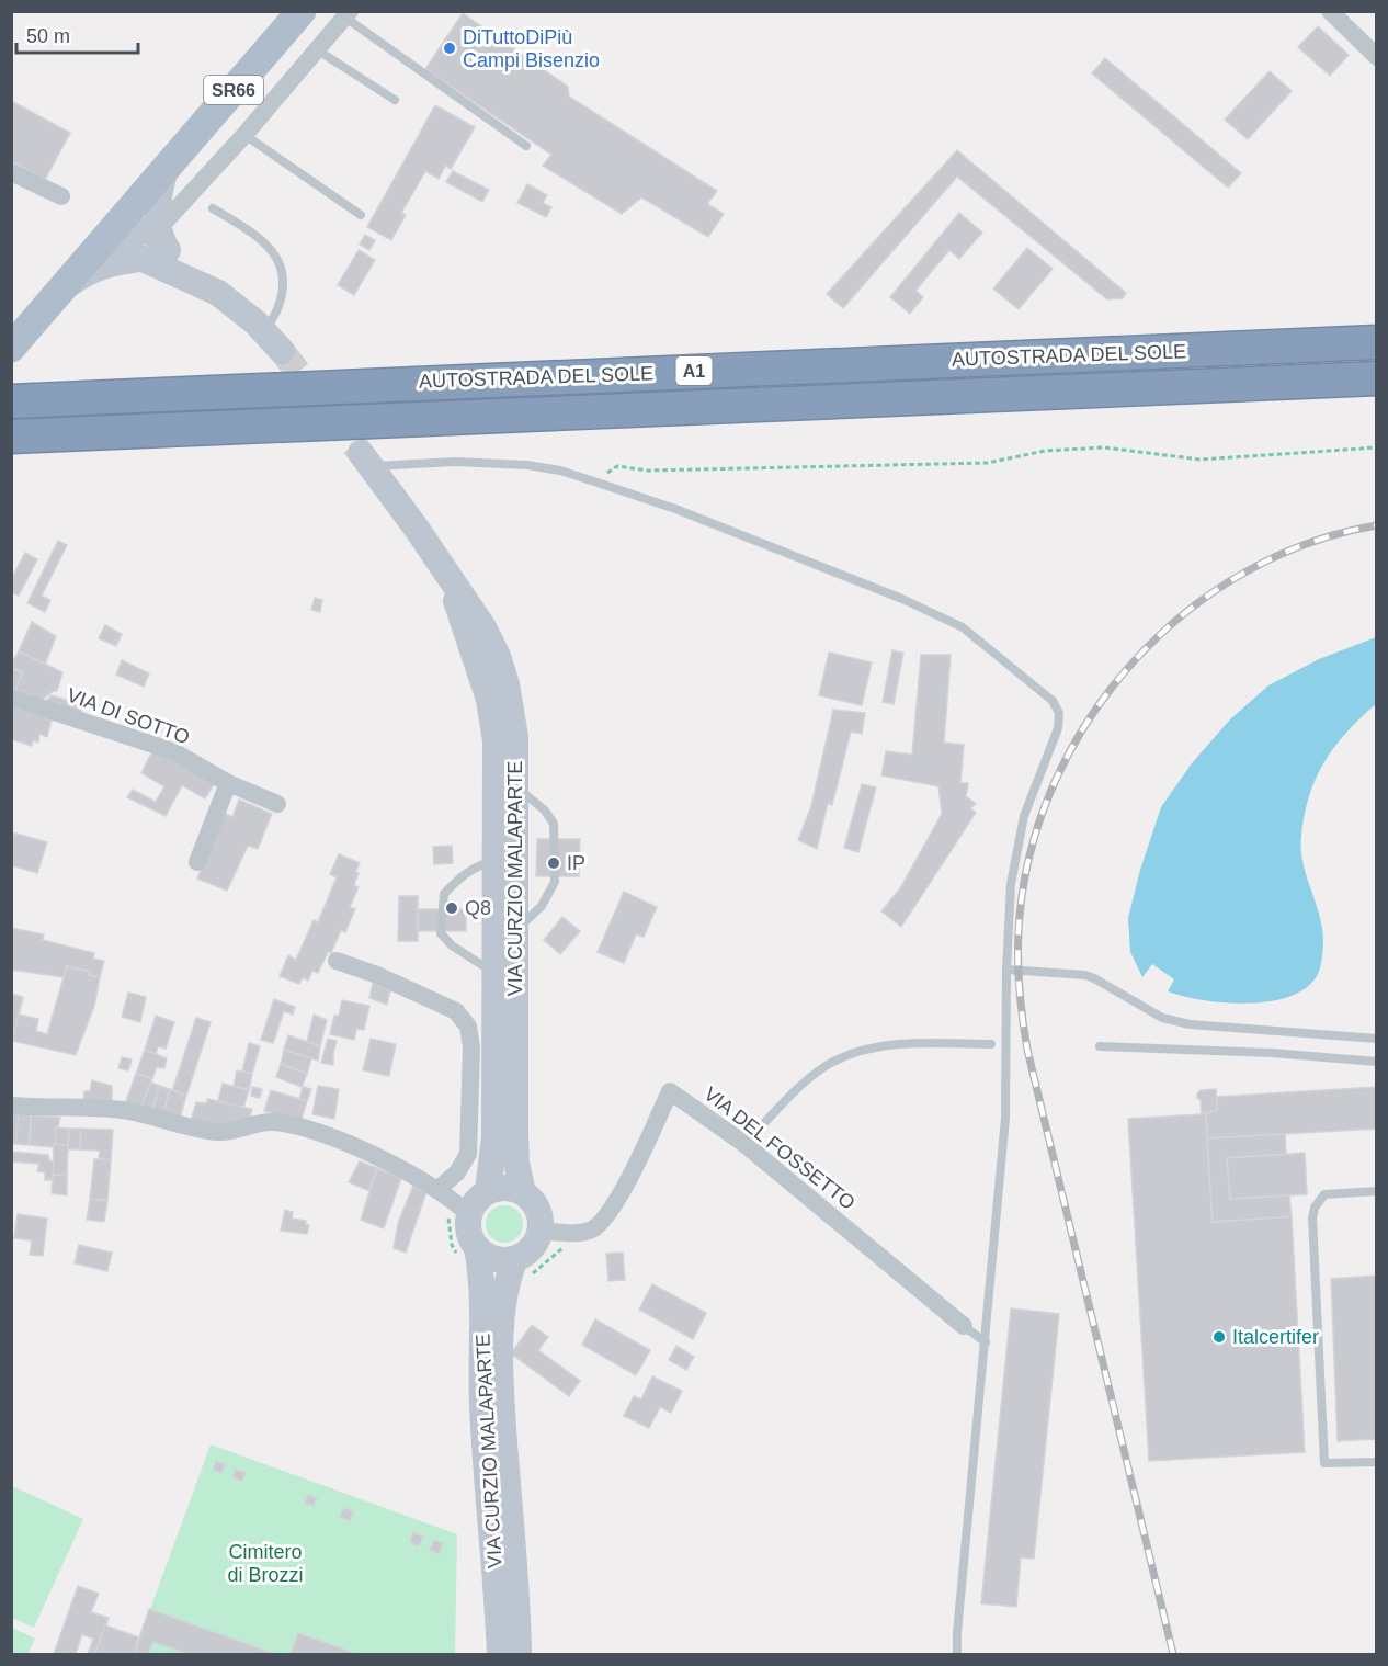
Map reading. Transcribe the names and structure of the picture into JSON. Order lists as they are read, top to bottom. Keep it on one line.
{"streets":{"highway":["AUTOSTRADA DEL SOLE","A1"],"main road":["SR66"],"street":["VIA DI SOTTO","VIA CURZIO MALAPARTE","VIA DEL FOSSETTO"]},"crossings":[["VIA CURZIO MALAPARTE","VIA DEL FOSSETTO"]],"parks":["Cimitero di Brozzi"],"places":["DiTuttoDiPiù Campi Bisenzio","IP","Q8","Italcertifer"],"scale_bar":"50 m"}
